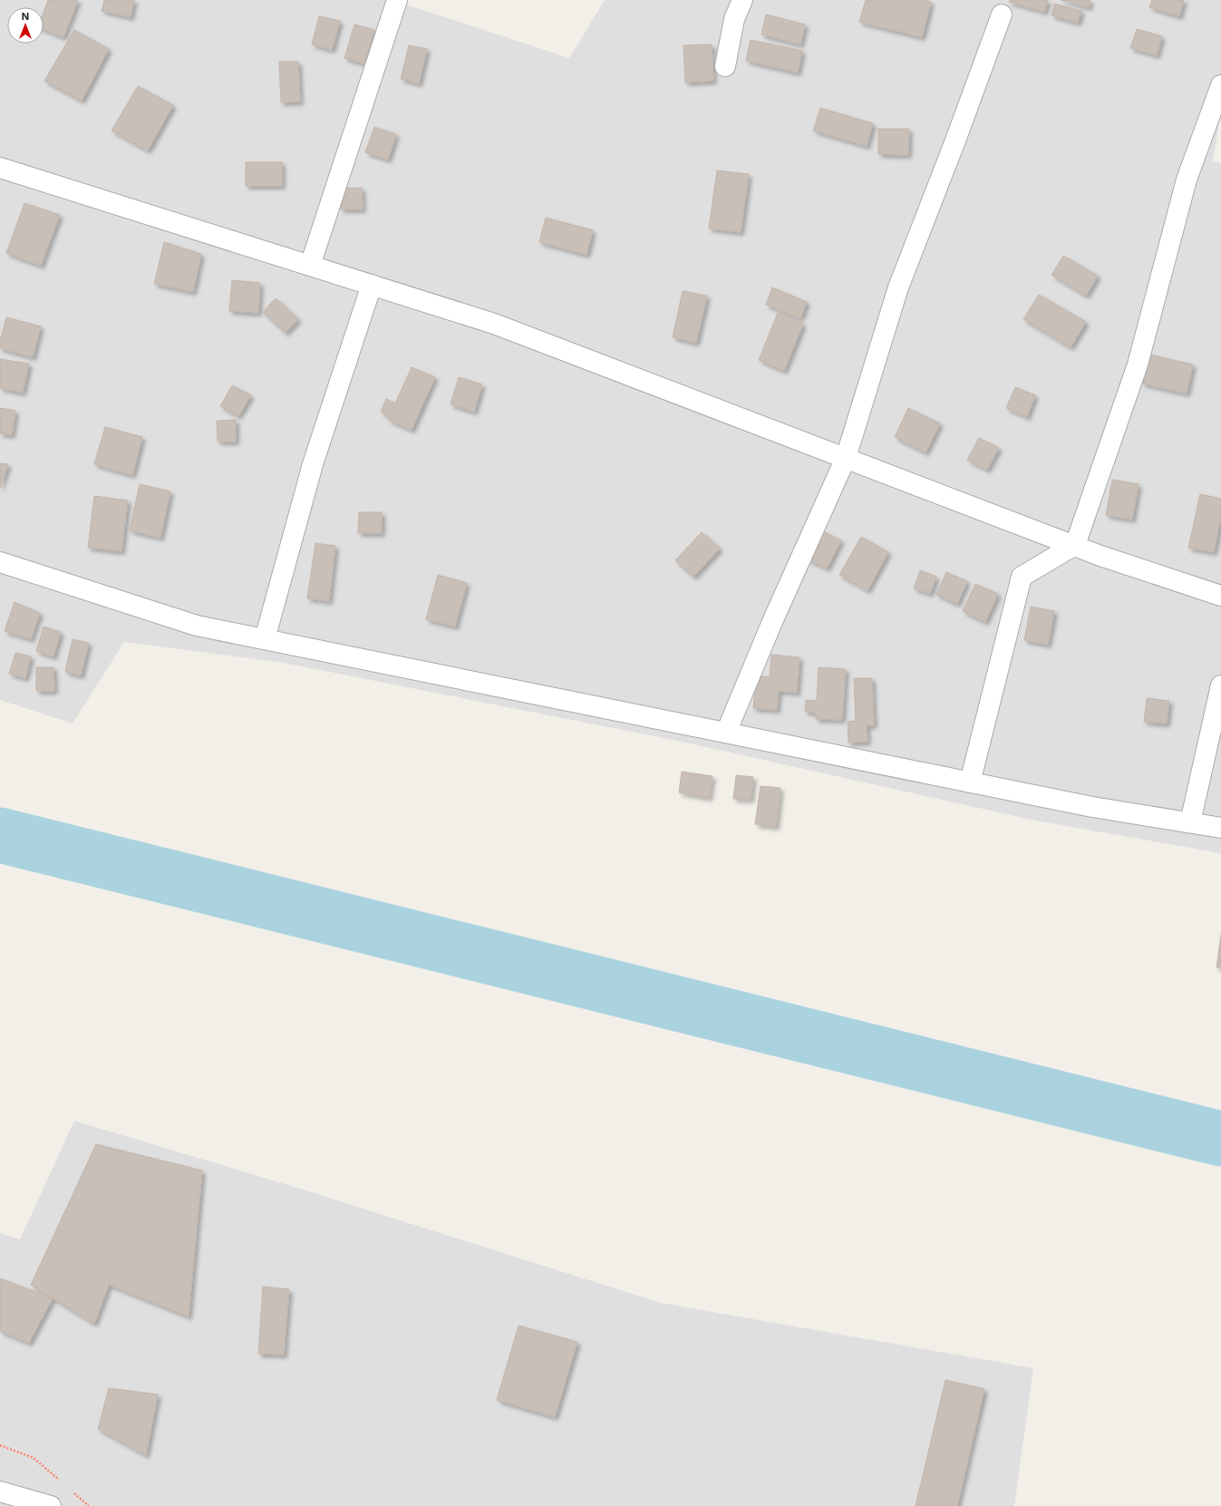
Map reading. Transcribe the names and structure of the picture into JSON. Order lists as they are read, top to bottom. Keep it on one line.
{"north":"top"}
